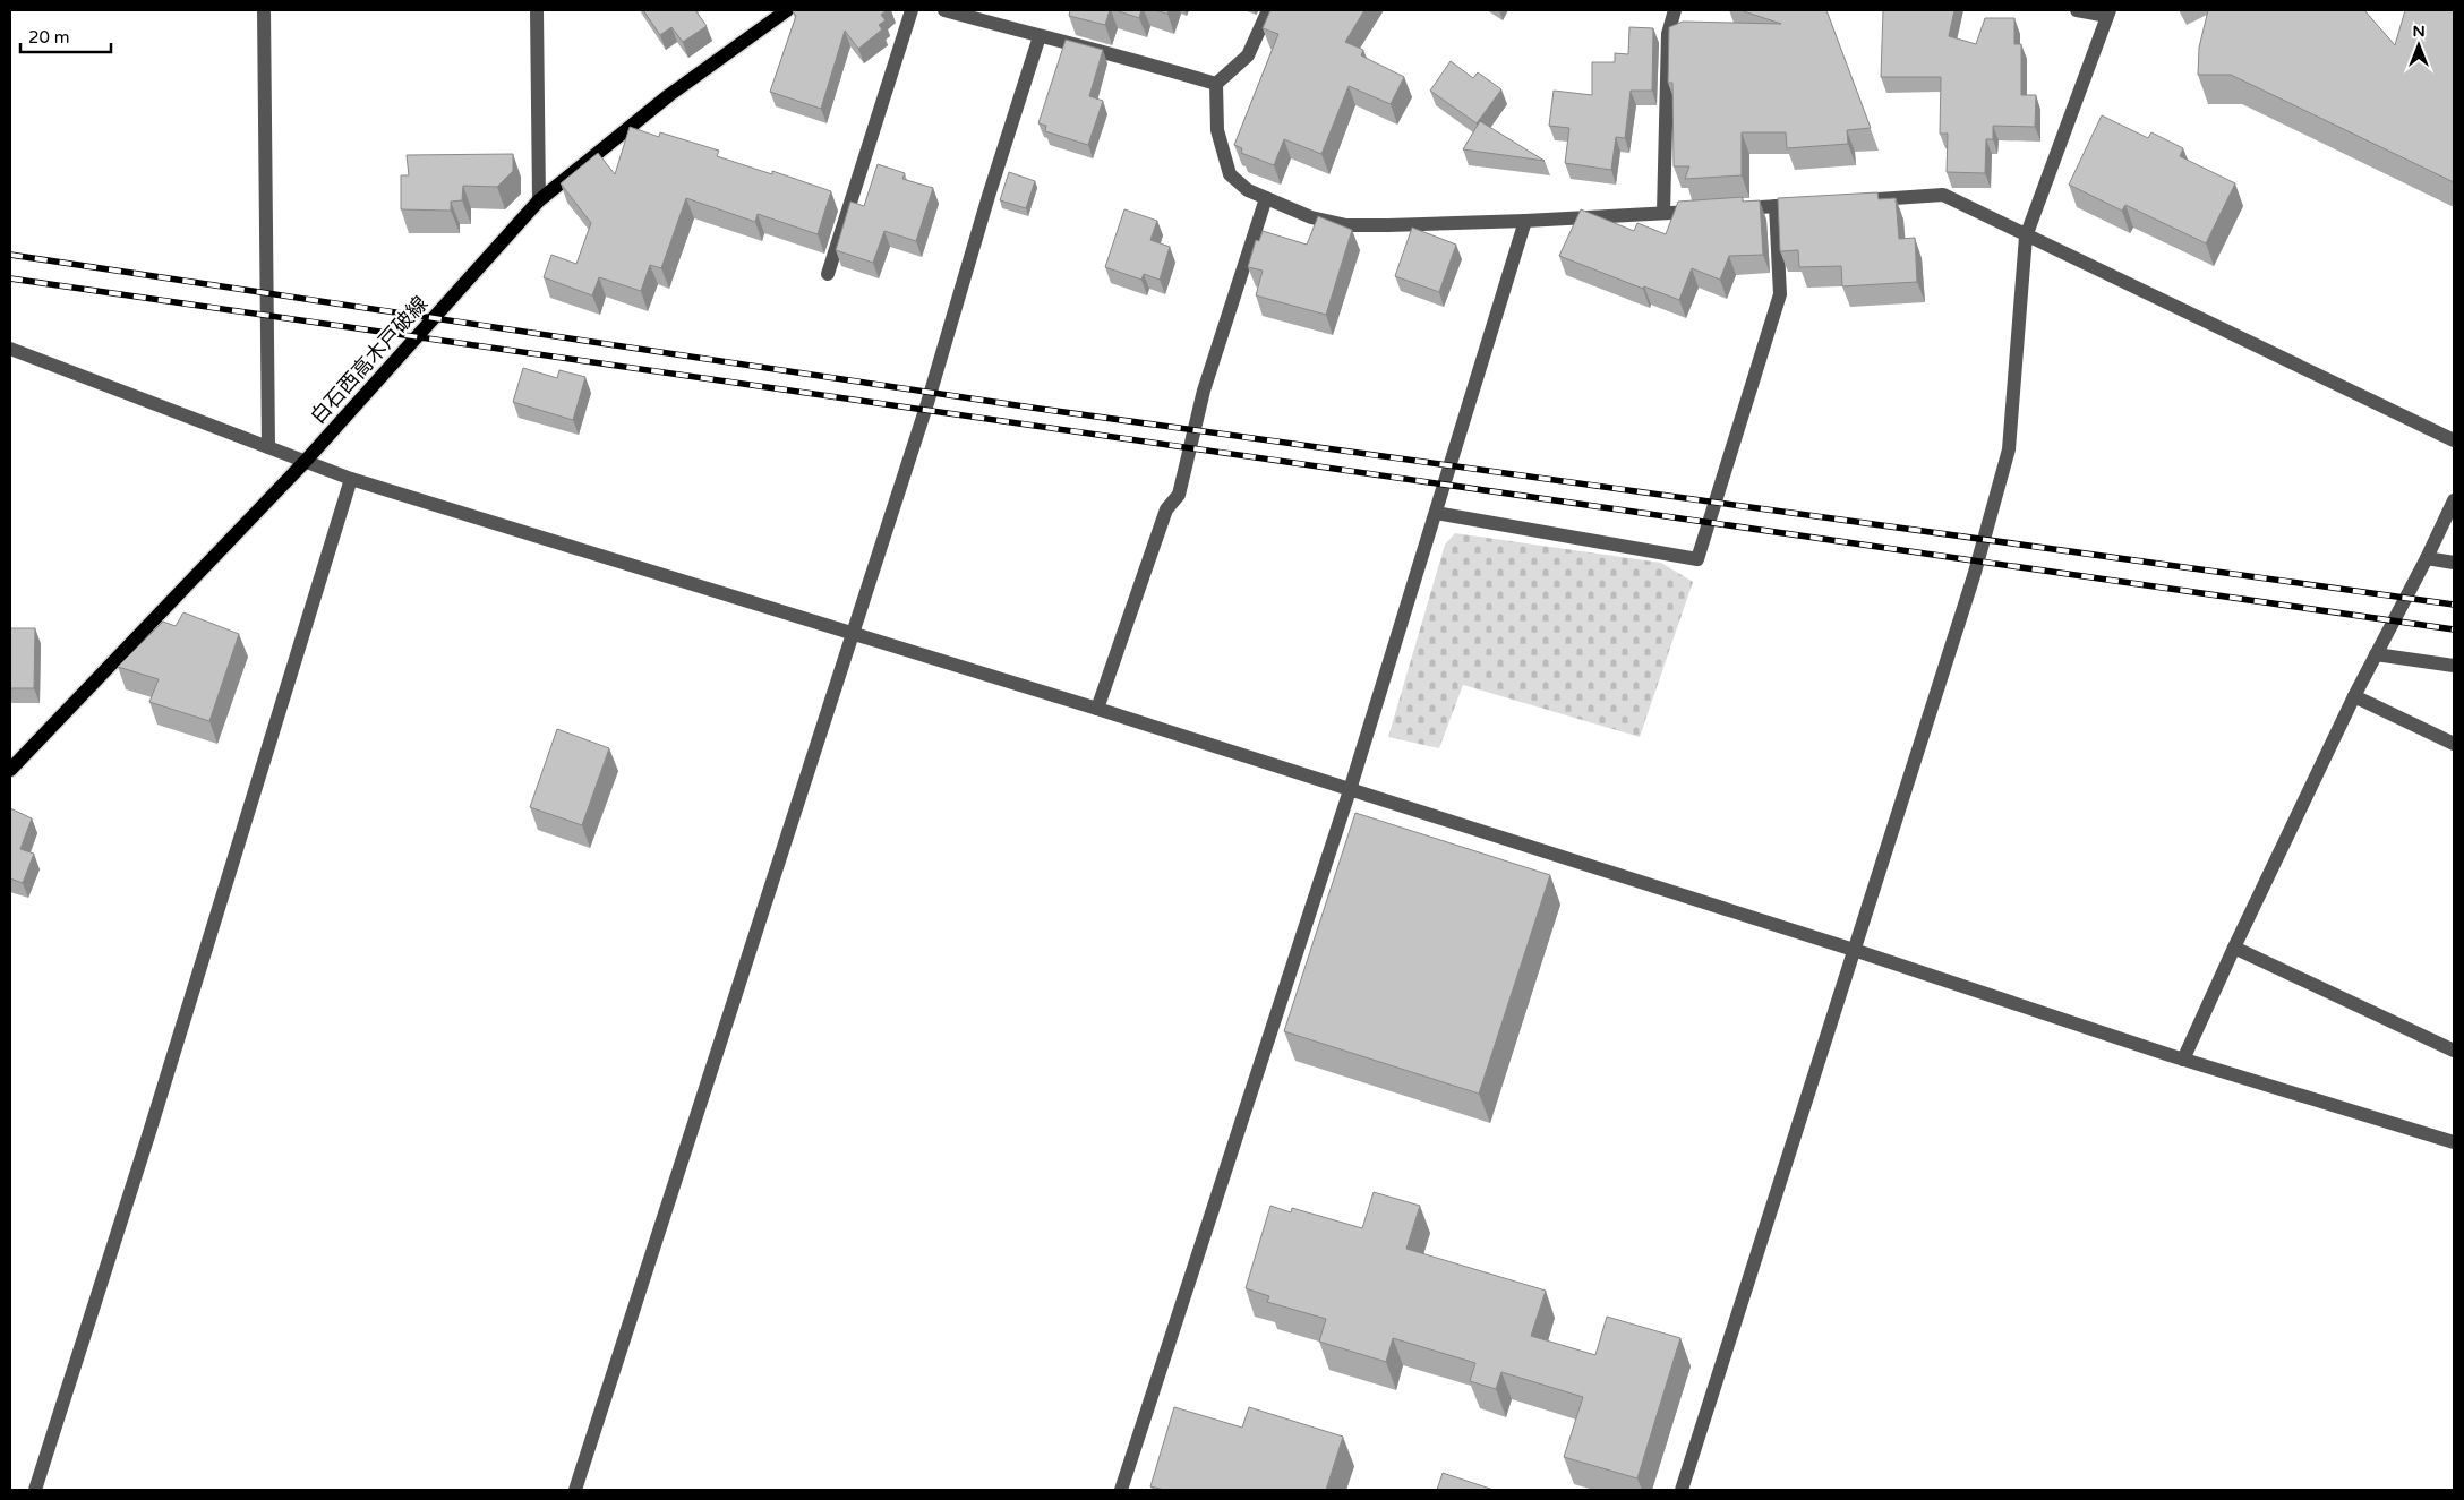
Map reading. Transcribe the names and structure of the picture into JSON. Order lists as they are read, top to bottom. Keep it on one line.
{"streets":{"main road":["白石西高木戸破線"]},"scale_bar":"20 m","north":"top"}
